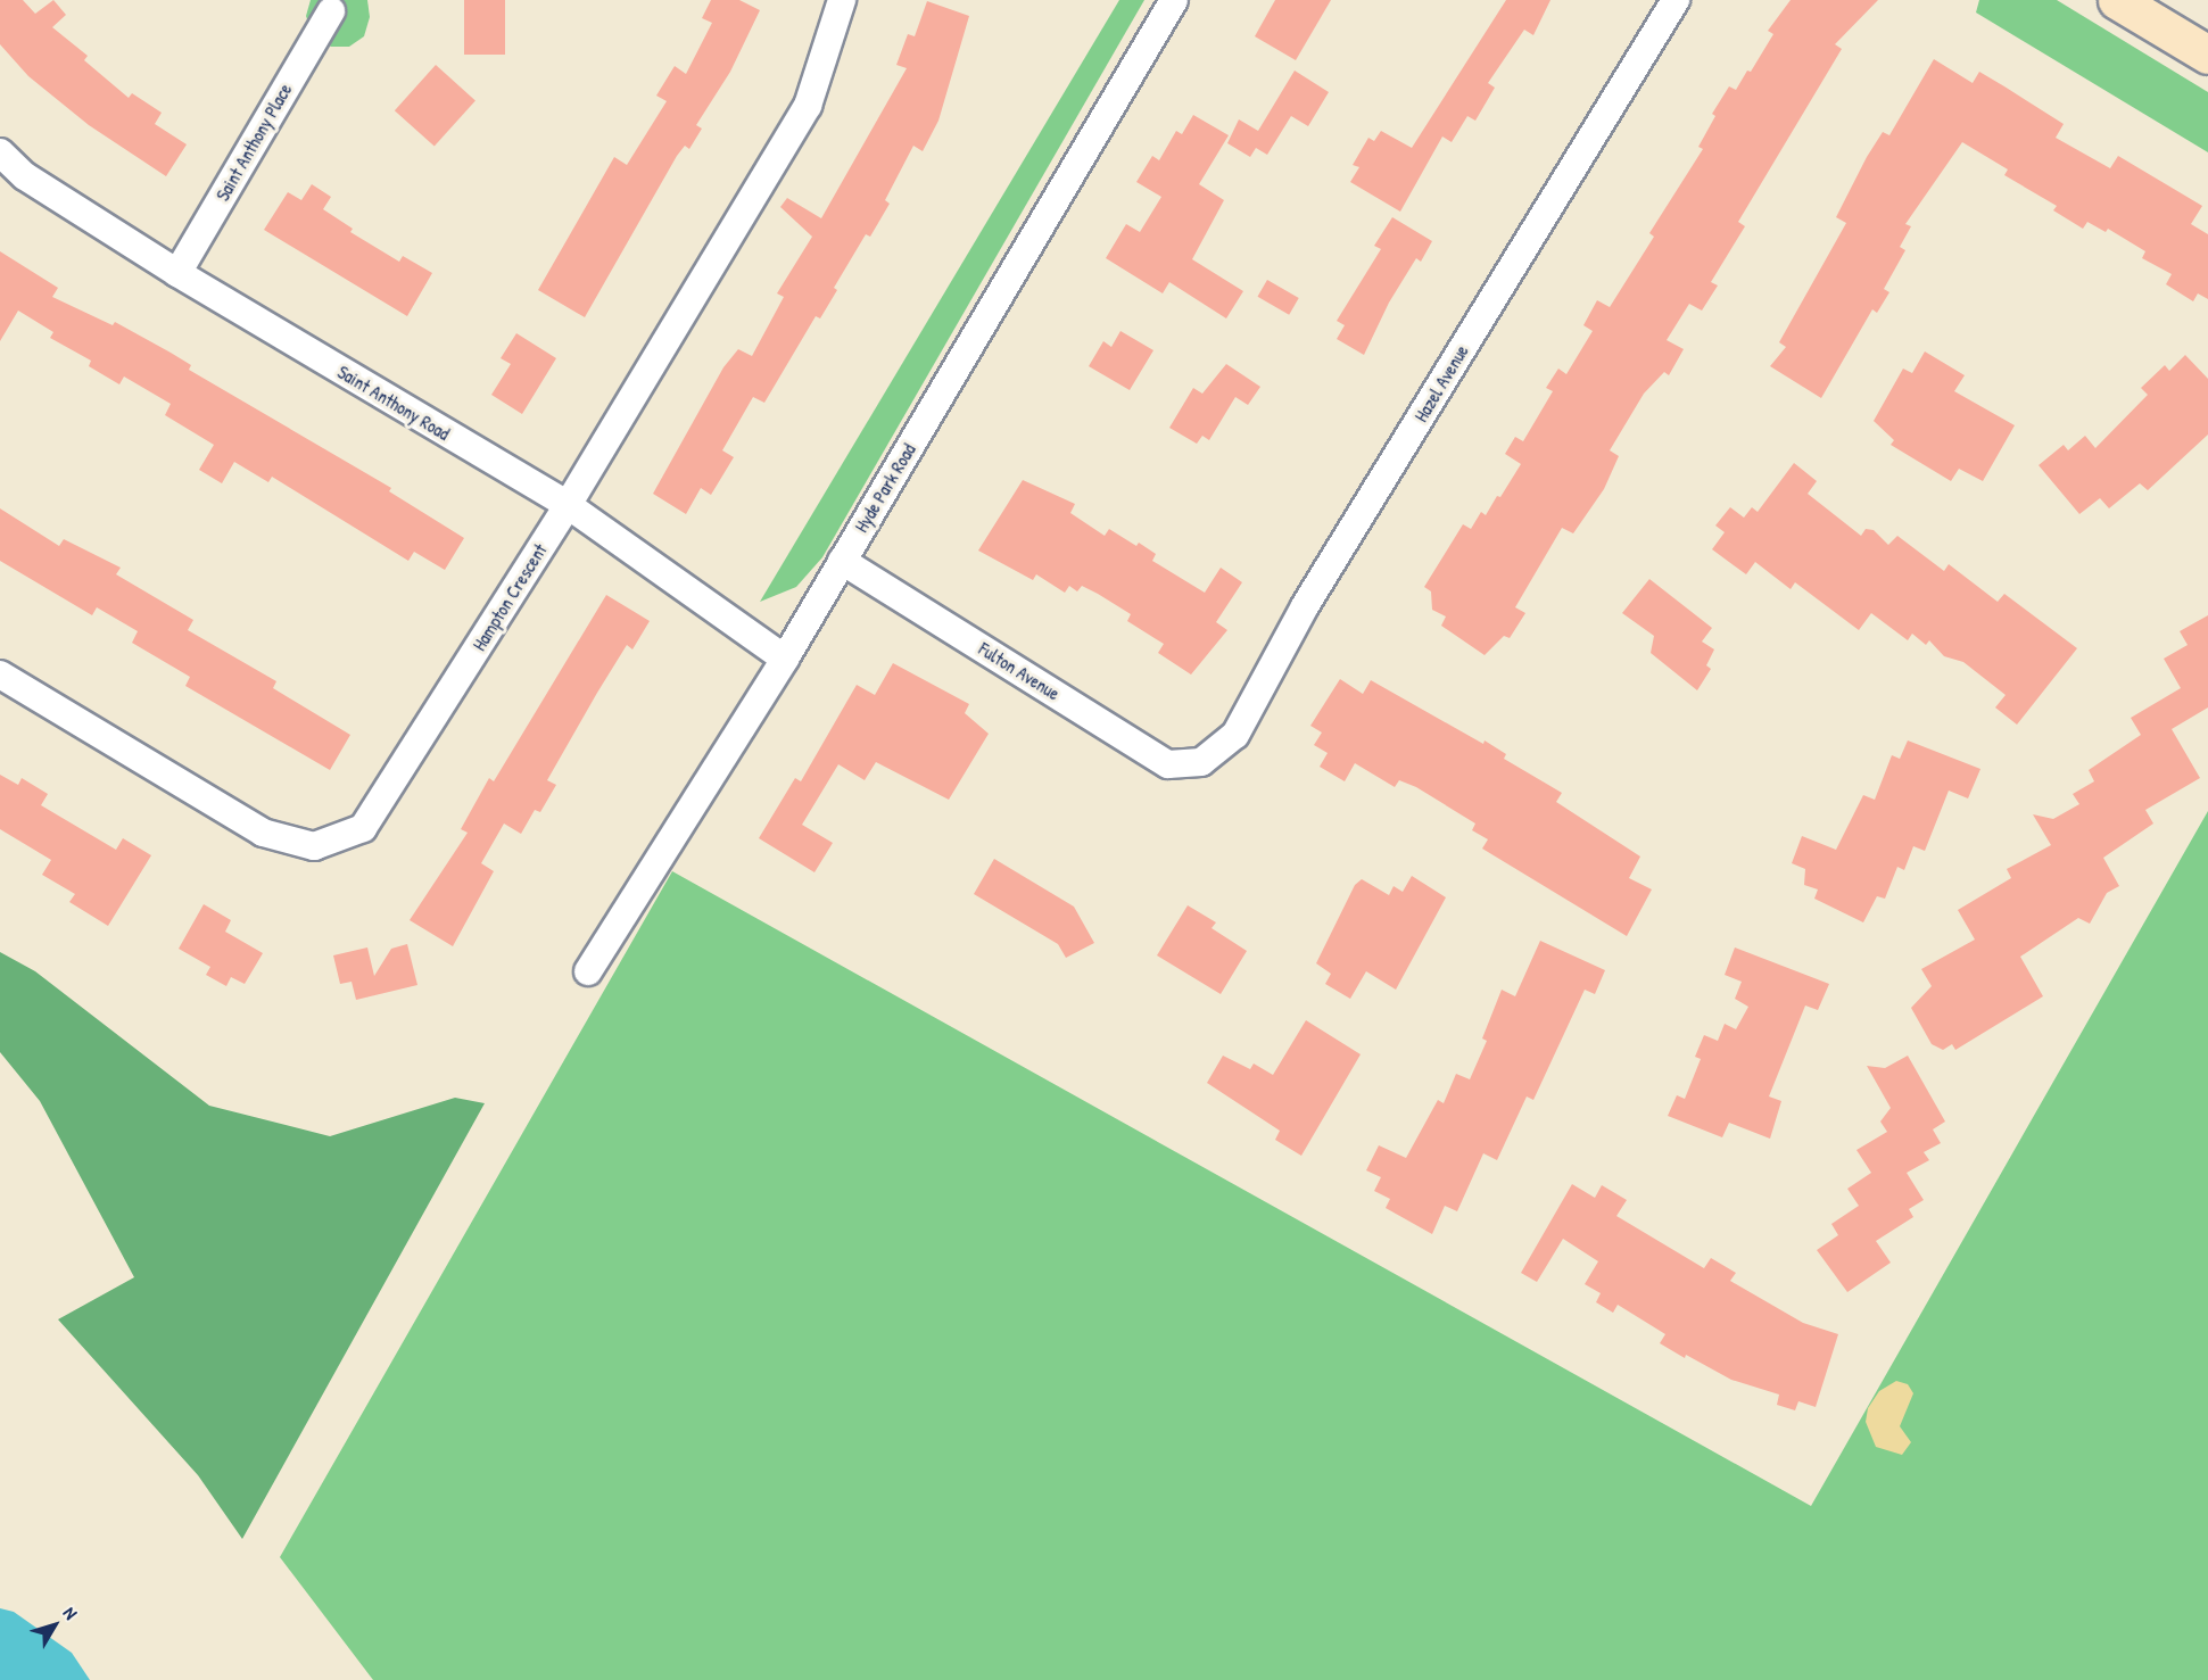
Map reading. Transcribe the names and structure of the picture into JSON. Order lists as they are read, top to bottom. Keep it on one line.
{"streets":{"street":["Saint Anthony Place","Hazel Avenue","Saint Anthony Road","Hyde Park Road","Hampton Crescent","Fulton Avenue"]},"crossings":[["Saint Anthony Place","Saint Anthony Road"],["Hazel Avenue","Fulton Avenue"],["Saint Anthony Road","Hyde Park Road"],["Saint Anthony Road","Hampton Crescent"],["Hyde Park Road","Fulton Avenue"]],"north":"top right"}
